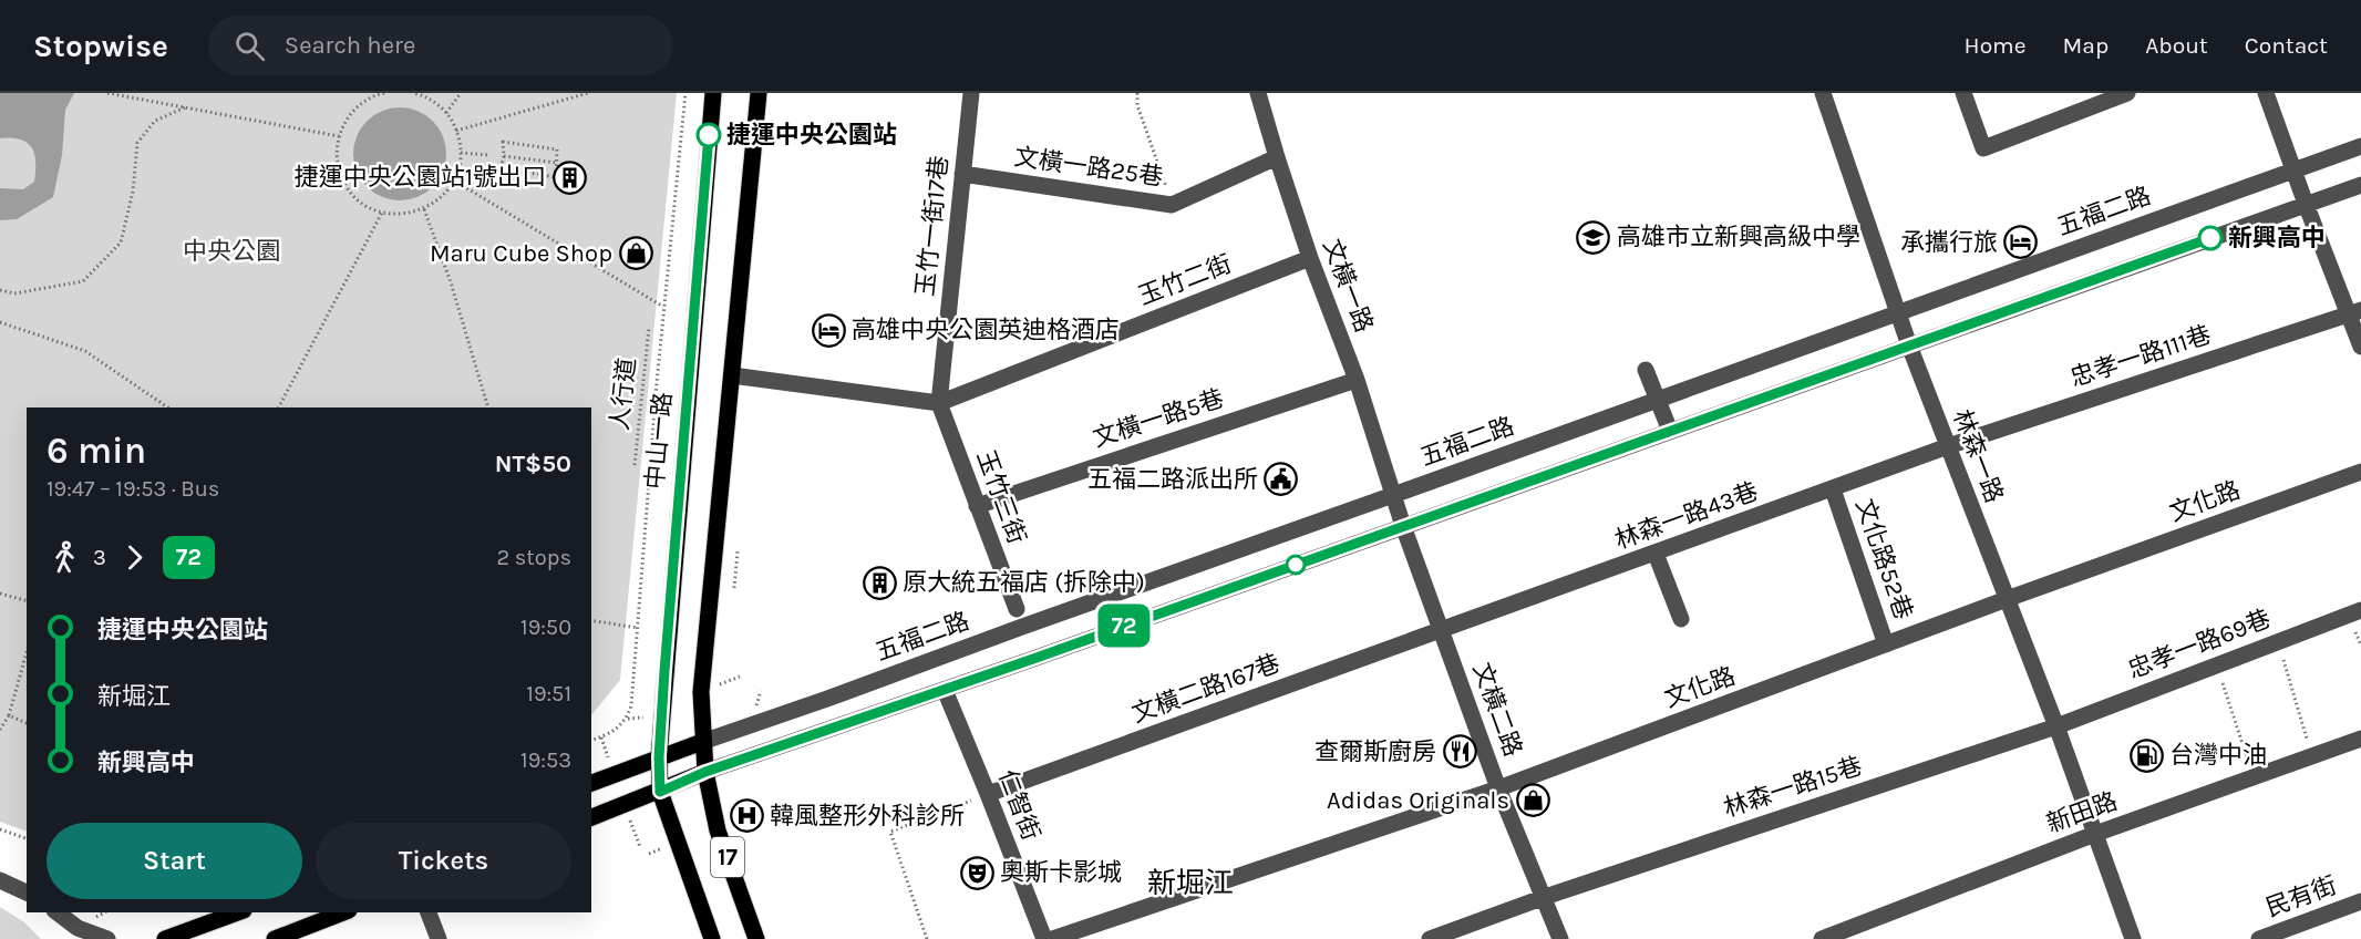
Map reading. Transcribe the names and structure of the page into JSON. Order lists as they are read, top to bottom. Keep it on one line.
{"streets":{"main road":["五福二路","中山一路","17"],"street":["文橫一路25巷","玉竹一街17巷","玉竹二街","文橫一路","忠孝一路111巷","文橫一路5巷","林森一路","玉竹三街","文化路","林森一路43巷","文化路52巷","忠孝一路69巷","文橫二路167巷","文橫二路","林森一路15巷","仁智街","新田路","民有街"],"path":["人行道"]},"crossings":[["文橫一路25巷","玉竹一街17巷"],["文橫一路25巷","文橫一路"],["五福二路","文橫一路"],["五福二路","中山一路"],["五福二路","林森一路"],["五福二路","文橫二路"],["五福二路","17"],["玉竹一街17巷","玉竹二街"],["玉竹一街17巷","玉竹三街"],["玉竹二街","文橫一路"],["玉竹二街","玉竹三街"],["文橫一路","文橫一路5巷"],["文橫一路","文橫二路"],["忠孝一路111巷","林森一路"],["忠孝一路111巷","林森一路43巷"],["文橫一路5巷","玉竹三街"],["中山一路","17"],["林森一路","文化路"],["林森一路","林森一路43巷"],["林森一路","忠孝一路69巷"],["林森一路","林森一路15巷"],["林森一路","新田路"],["文化路","文化路52巷"],["文化路","文橫二路"],["林森一路43巷","文化路52巷"],["林森一路43巷","文橫二路167巷"],["林森一路43巷","文橫二路"],["忠孝一路69巷","林森一路15巷"],["文橫二路167巷","文橫二路"],["文橫二路167巷","仁智街"],["文橫二路","林森一路15巷"]],"districts":["新堀江"],"parks":["中央公園"],"places":{"other":["捷運中央公園站","新興高中"],"building":["捷運中央公園站1號出口","原大統五福店 (拆除中)"],"school or university":["高雄市立新興高級中學"],"hotel":["承攜行旅","高雄中央公園英迪格酒店"],"shop":["Maru Cube Shop","Adidas Originals"],"public building":["五福二路派出所"],"restaurant":["查爾斯廚房"],"fuel station":["台灣中油"],"hospital":["韓風整形外科診所"],"theatre":["奧斯卡影城"]},"lines":["bus line 72"],"page":{"header":"Stopwise","search":"Search here","nav":["Home","Map","About","Contact"],"on_map":"72","heading":["6 min","19:47 – 19:53 · Bus","NT$50"],"legs":["3","72","2 stops"],"list":[{"name":"捷運中央公園站","value":"19:50"},{"name":"新堀江","value":"19:51"},{"name":"新興高中","value":"19:53"}],"buttons":["Start","Tickets"]}}
